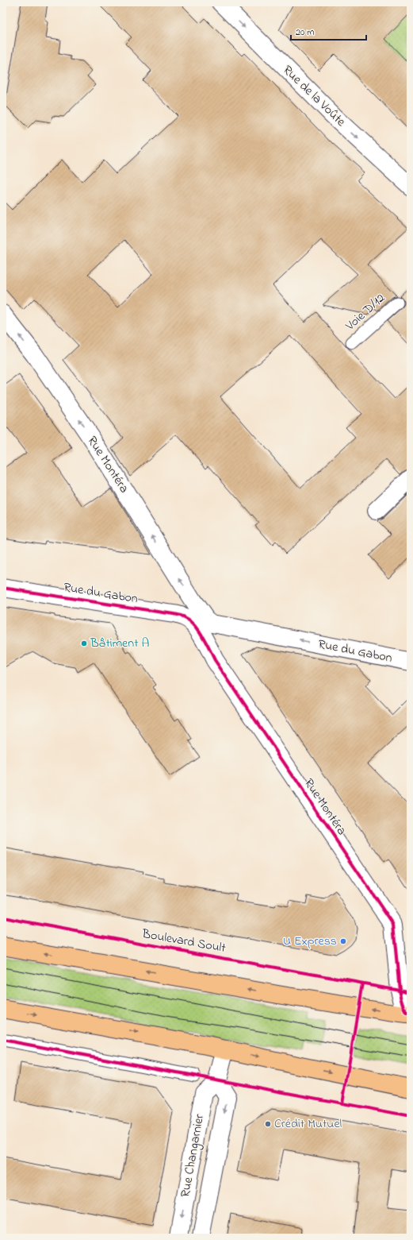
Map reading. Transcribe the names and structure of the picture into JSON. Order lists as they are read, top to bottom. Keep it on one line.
{"streets":{"street":["Rue de la Voûte","Rue Montéra","Rue du Gabon","Rue Changarnier"],"lane":["Voie D/12"],"cycle path":["Boulevard Soult"]},"crossings":[["Rue Montéra","Rue du Gabon"]],"one_way":["Rue de la Voûte","Rue Montéra","Rue du Gabon","Rue Changarnier"],"places":["Bâtiment A","U Express","Crédit Mutuel"],"scale_bar":"20 m"}
